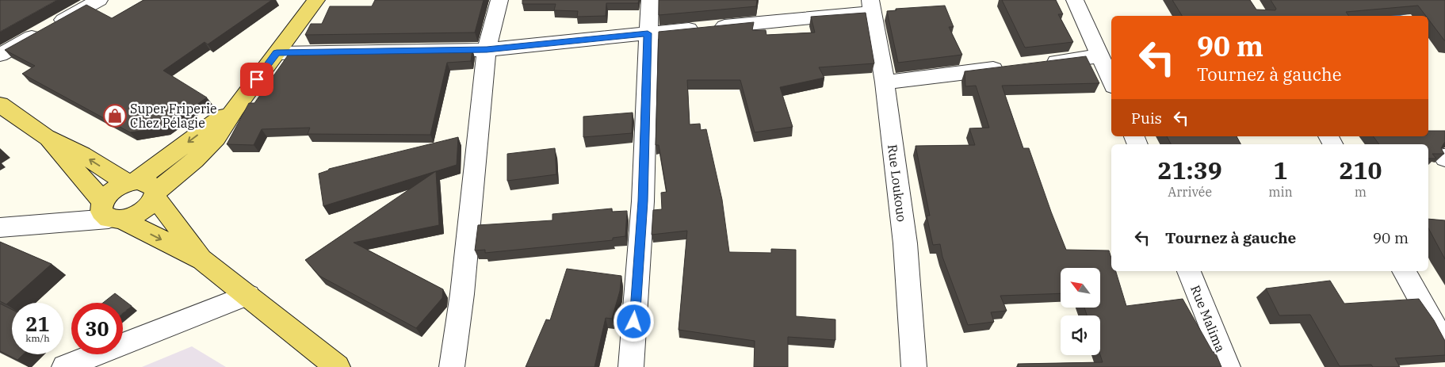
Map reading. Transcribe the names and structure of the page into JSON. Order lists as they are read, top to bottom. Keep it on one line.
{"streets":{"street":["Rue Loukouo","Rue Malima"]},"places":{"shop":["Super Friperie Chez Pélagie"]},"north":"top left","page":{"turn":["90 m","Tournez à gauche"],"then":"Puis","eta":["21:39","Arrivée","1","min","210","m"],"list":[{"name":"Tournez à gauche","value":"90 m"}],"speed":"21 km/h","limit":"30"}}
